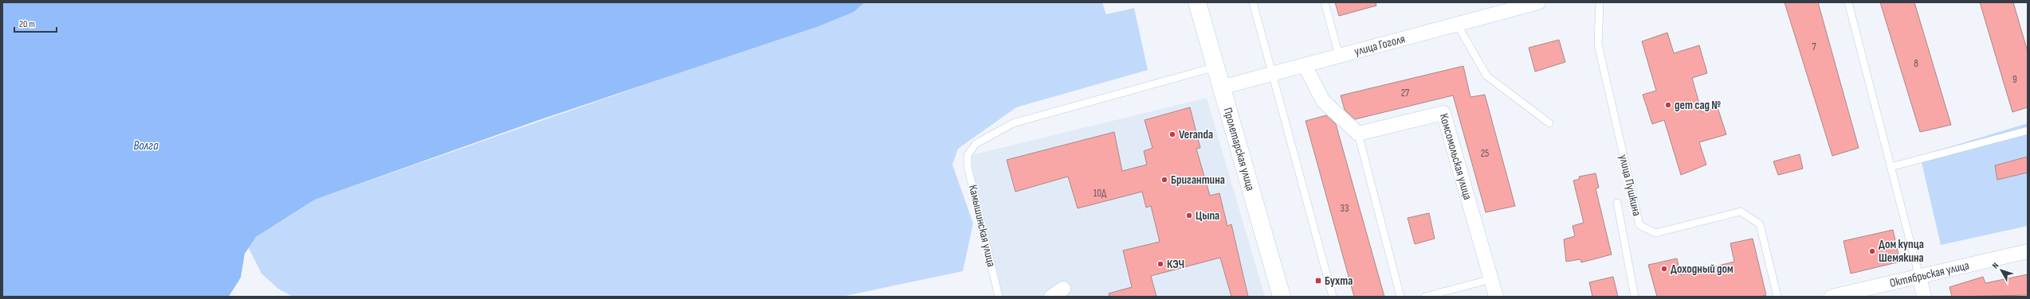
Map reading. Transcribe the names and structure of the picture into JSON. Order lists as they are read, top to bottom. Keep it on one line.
{"streets":{"main road":["Пролетарская улица"],"street":["улица Гоголя","Комсомольская улица","Октябрьская улица"],"lane":["улица Пушкина","Камышинская улица"]},"crossings":[["улица Гоголя","Пролетарская улица"],["Пролетарская улица","Камышинская улица"]],"water":["Волга"],"places":{"other":["дет сад №","Veranda","Бригантина","Цыпа","Дом купца Шемякина","КЭЧ","Доходный дом"],"transit":["Бухта"]},"house_numbers":["7","8","9","27","25","10Д","33"],"scale_bar":"20 m","north":"top left"}
